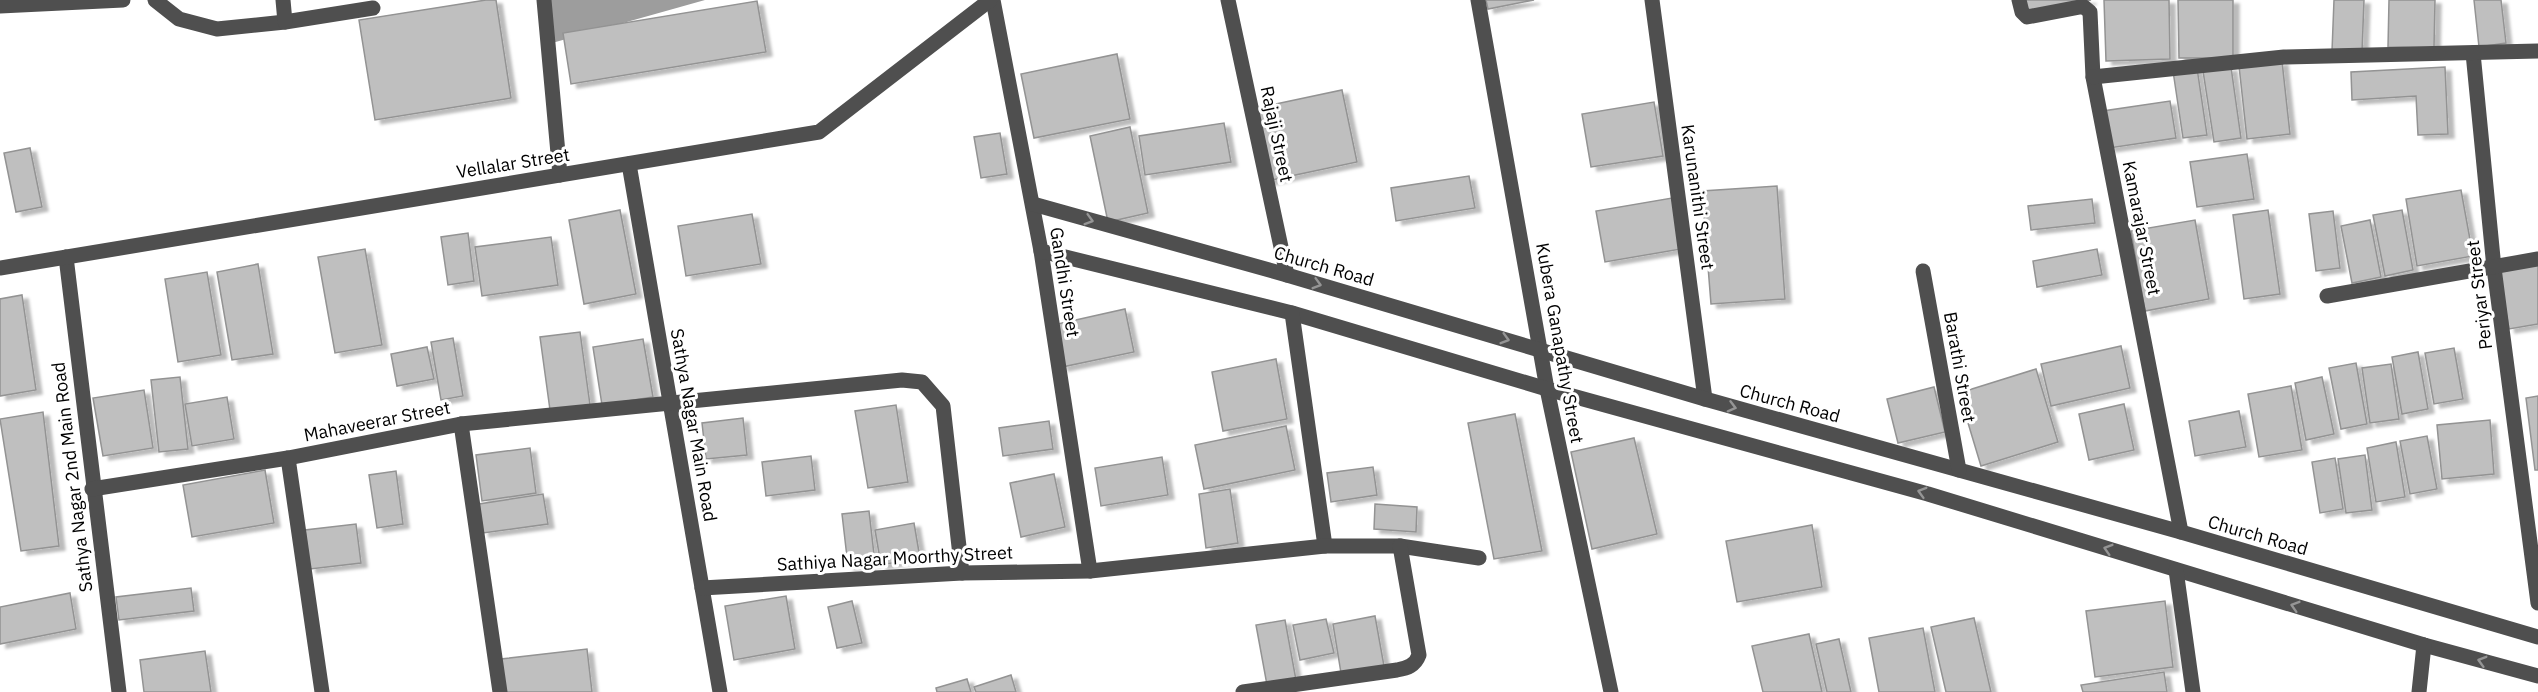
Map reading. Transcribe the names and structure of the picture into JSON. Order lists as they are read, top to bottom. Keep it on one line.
{"streets":{"street":["Rajaji Street","Vellalar Street","Karunanithi Street","Kamarajar Street","Church Road","Gandhi Street","Periyar Street","Kubera Ganapathy Street","Barathi Street","Mahaveerar Street","Sathya Nagar Main Road","Sathya Nagar 2nd Main Road","Sathiya Nagar Moorthy Street"]},"crossings":[["Rajaji Street","Church Road"],["Vellalar Street","Gandhi Street"],["Vellalar Street","Sathya Nagar Main Road"],["Vellalar Street","Sathya Nagar 2nd Main Road"],["Karunanithi Street","Church Road"],["Kamarajar Street","Church Road"],["Church Road","Gandhi Street"],["Church Road","Kubera Ganapathy Street"],["Church Road","Barathi Street"],["Gandhi Street","Sathiya Nagar Moorthy Street"],["Mahaveerar Street","Sathya Nagar Main Road"],["Mahaveerar Street","Sathya Nagar 2nd Main Road"],["Mahaveerar Street","Sathiya Nagar Moorthy Street"],["Sathya Nagar Main Road","Sathiya Nagar Moorthy Street"]]}
